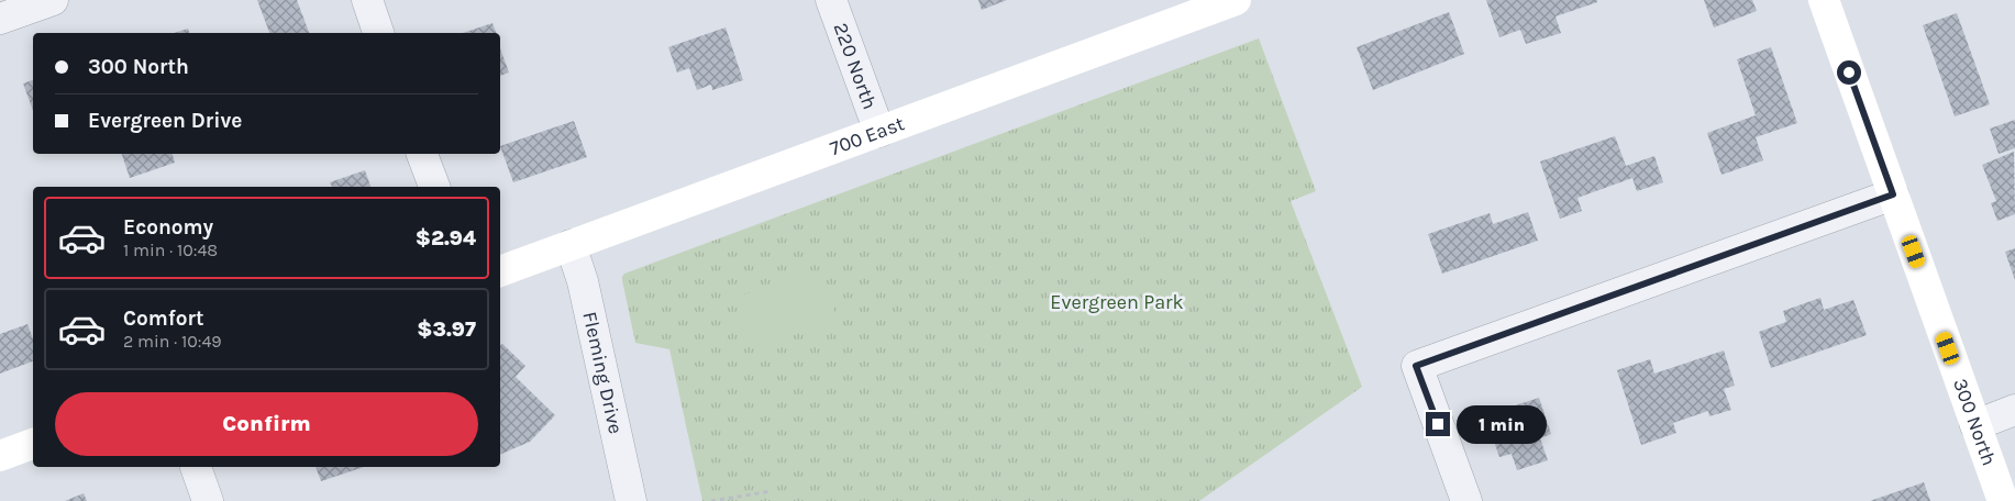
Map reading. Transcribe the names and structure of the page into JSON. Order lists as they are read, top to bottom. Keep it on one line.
{"streets":{"street":["220 North","700 East","Fleming Drive","300 North"]},"crossings":[["220 North","700 East"],["700 East","Fleming Drive"]],"parks":["Evergreen Park"],"page":{"banner":["300 North","Evergreen Drive"],"list":[{"name":"Economy","note":"1 min · 10:48","value":"$2.94"},{"name":"Comfort","note":"2 min · 10:49","value":"$3.97"}],"buttons":"Confirm","bubble":"1 min"}}
